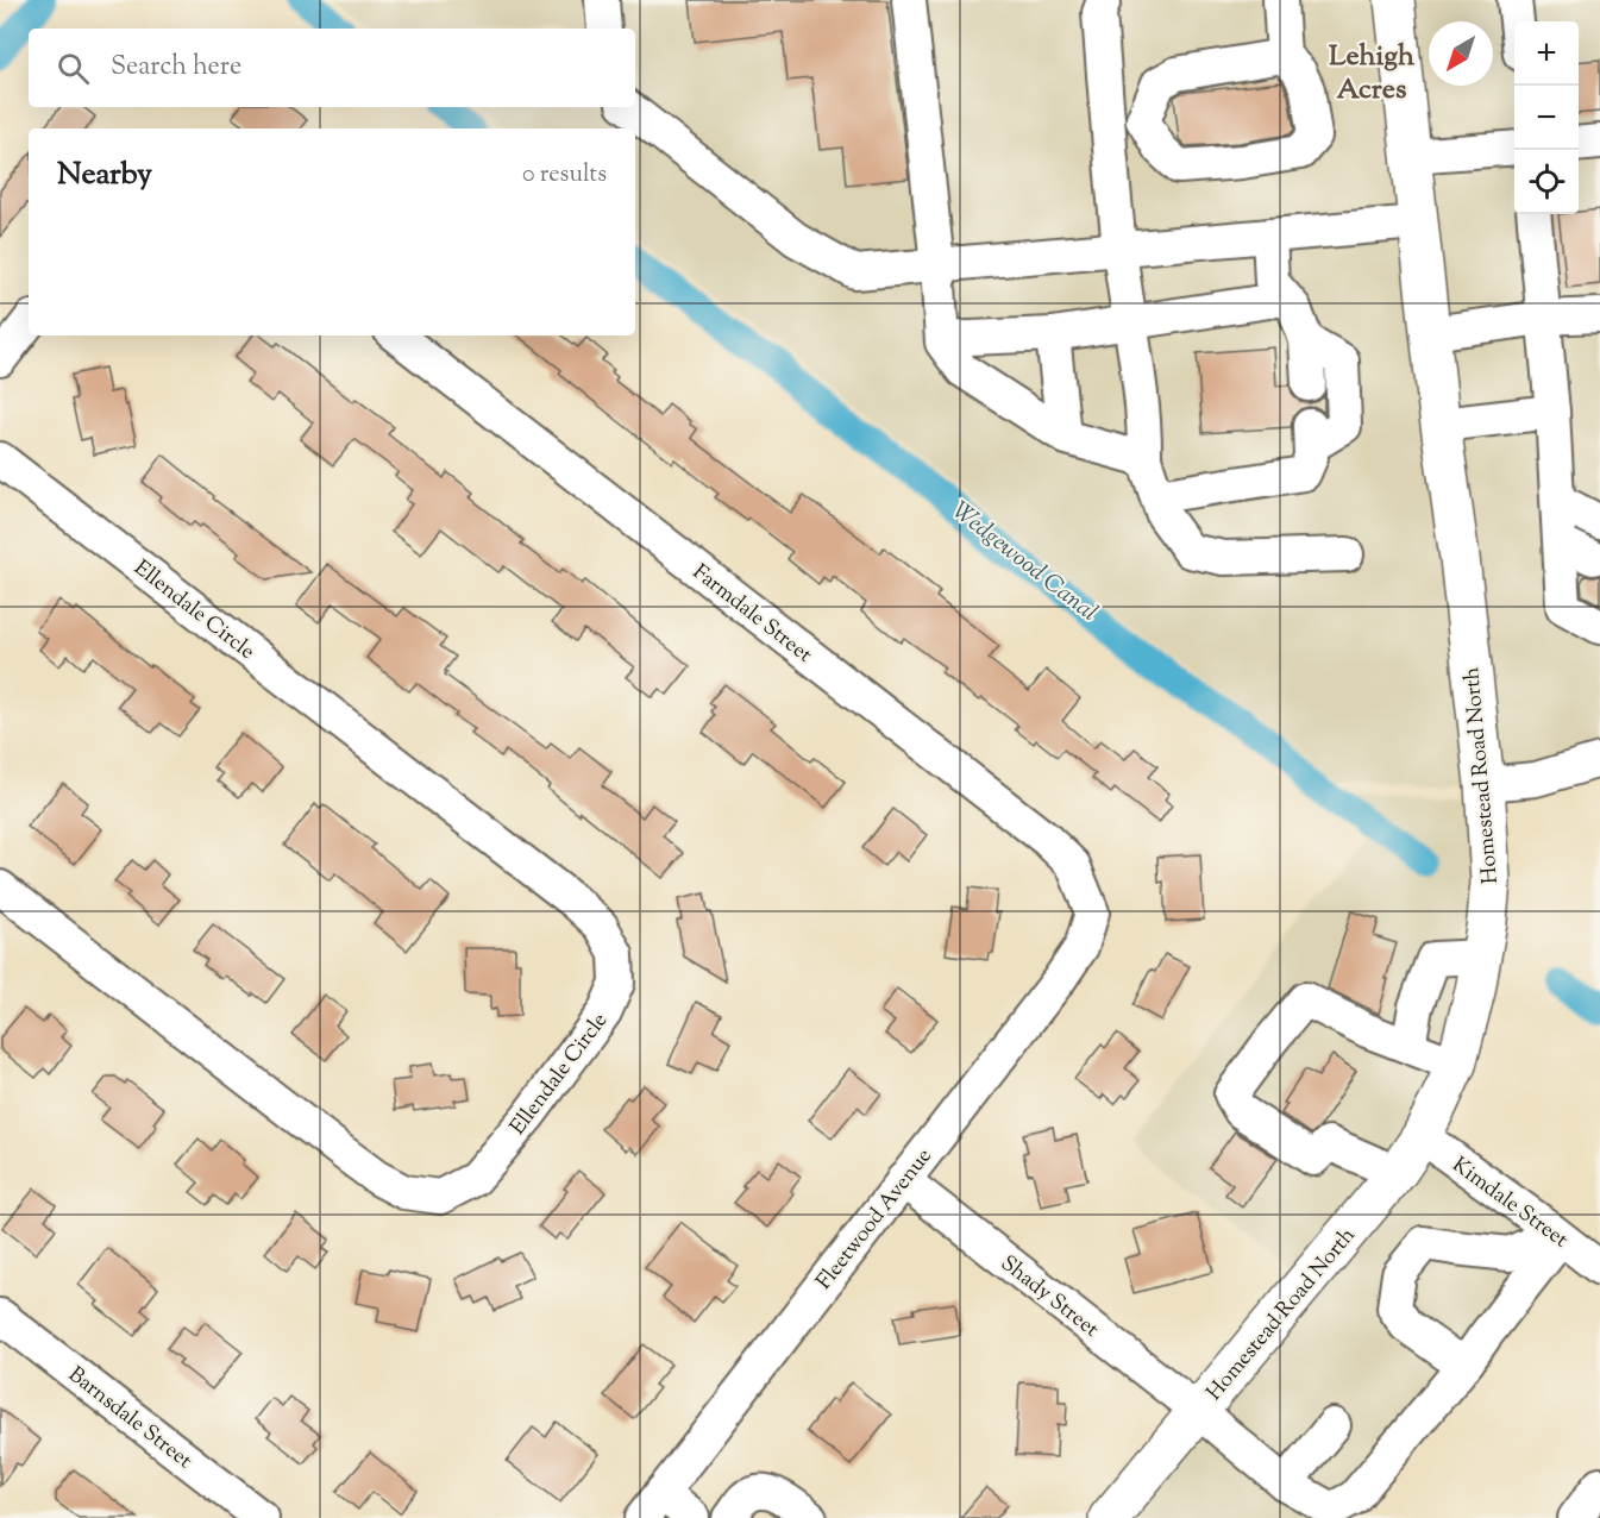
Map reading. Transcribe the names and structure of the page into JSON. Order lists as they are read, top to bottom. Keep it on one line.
{"streets":{"main road":["Homestead Road North"],"street":["Ellendale Circle","Farmdale Street","Kimdale Street","Fleetwood Avenue","Shady Street","Barnsdale Street"]},"crossings":[["Farmdale Street","Fleetwood Avenue"],["Homestead Road North","Kimdale Street"],["Homestead Road North","Shady Street"],["Fleetwood Avenue","Shady Street"]],"districts":["Lehigh Acres"],"water":["Wedgewood Canal"],"north":"bottom left","page":{"map_buttons":["+","−"],"search":"Search here","heading":["Nearby","0 results"]}}
